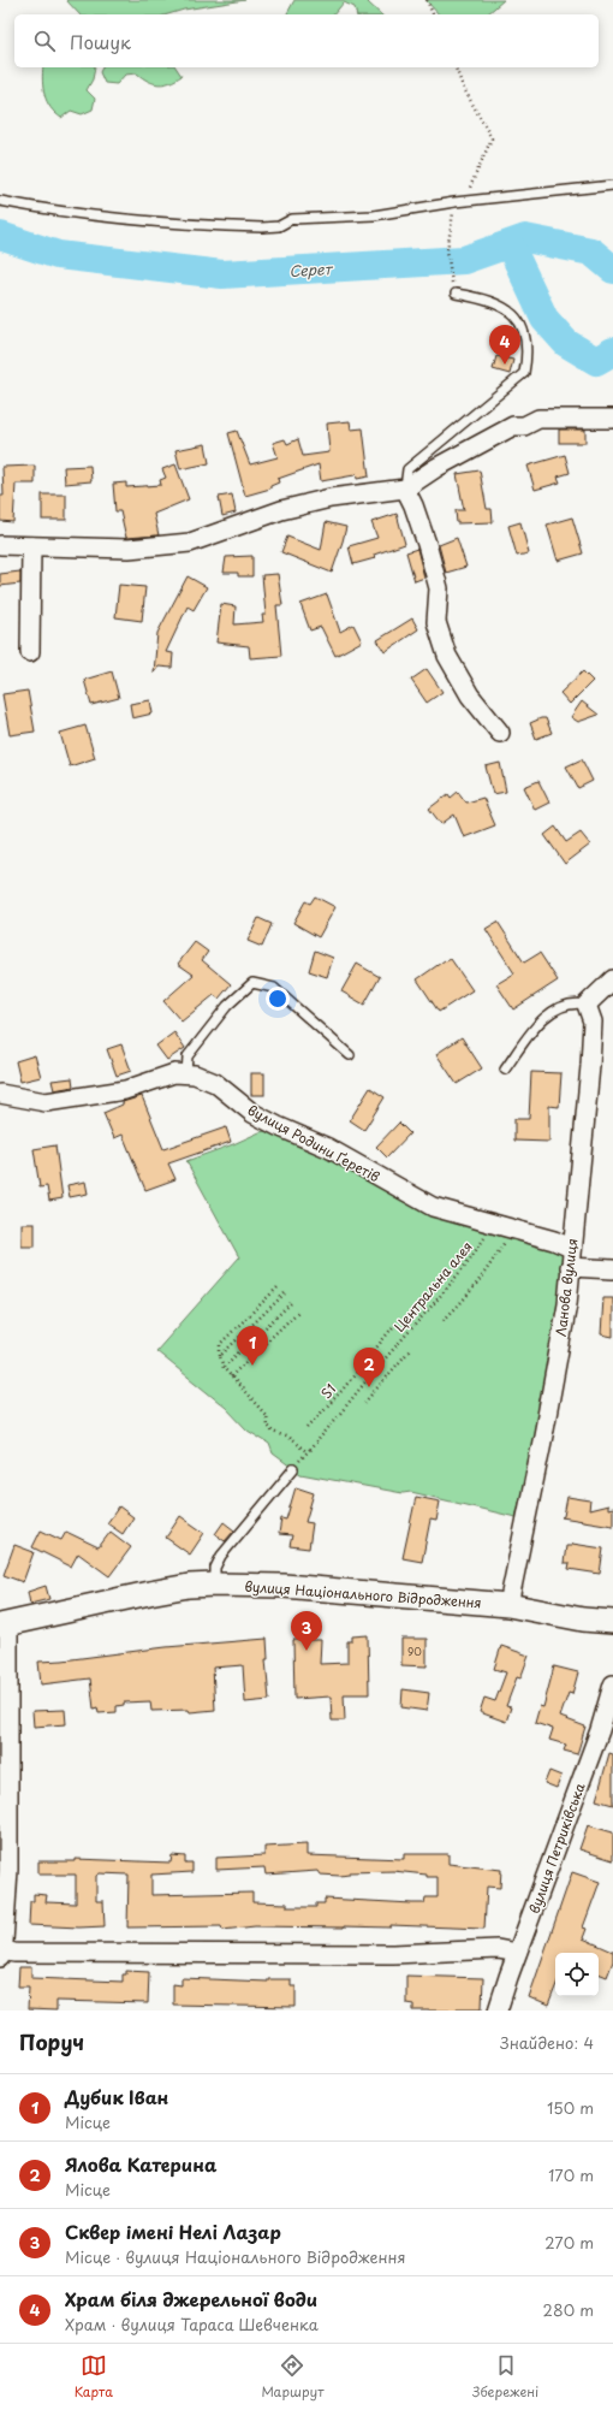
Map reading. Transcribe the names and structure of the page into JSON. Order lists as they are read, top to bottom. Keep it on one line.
{"streets":{"street":["вулиця Родини Ґеретів","Ланова вулиця","вулиця Національного Відродження","вулиця Петриківська"],"path":["Центральна алея","S1"]},"crossings":[["вулиця Родини Ґеретів","Центральна алея"],["вулиця Родини Ґеретів","Ланова вулиця"],["Ланова вулиця","вулиця Національного Відродження"]],"water":["Серет"],"house_numbers":["90"],"page":{"search":"Пошук","pins":["4","1","2","3"],"heading":["Поруч","Знайдено: 4"],"list":[{"mark":"1","name":"Дубик Іван","note":"Місце","value":"150 m"},{"mark":"2","name":"Ялова Катерина","note":"Місце","value":"170 m"},{"mark":"3","name":"Сквер імені Нелі Лазар","note":"Місце · вулиця Національного Відродження","value":"270 m"},{"mark":"4","name":"Храм біля джерельної води","note":"Храм · вулиця Тараса Шевченка","value":"280 m"}],"nav":["Карта","Маршрут","Збережені"]}}
